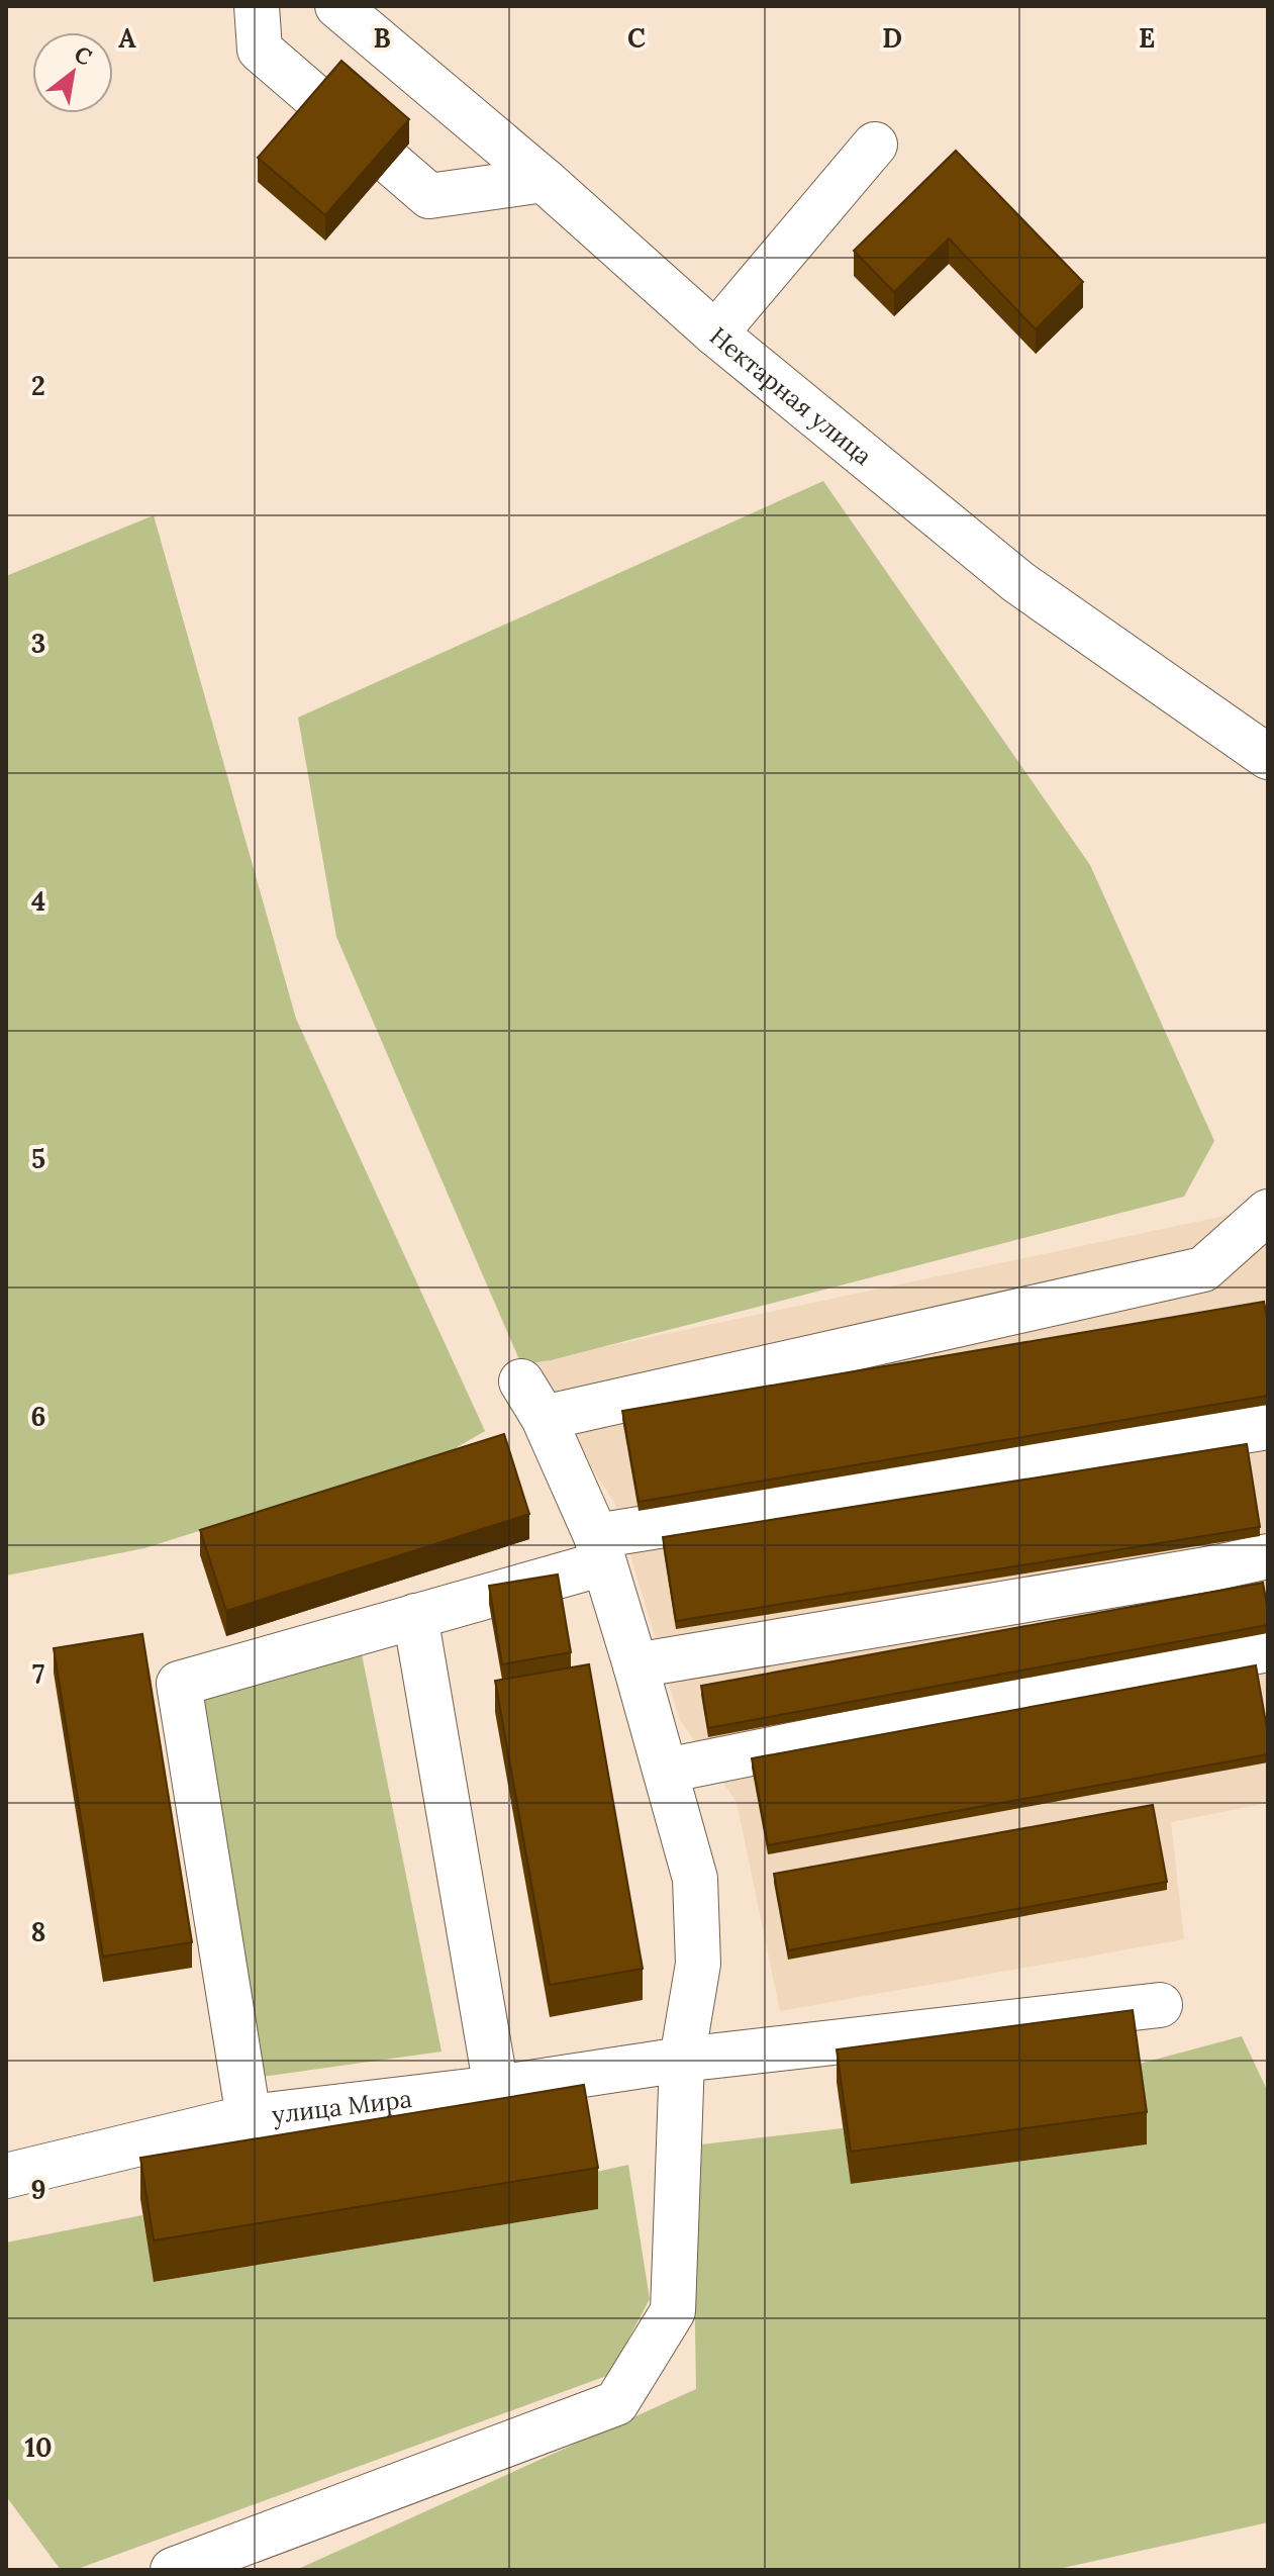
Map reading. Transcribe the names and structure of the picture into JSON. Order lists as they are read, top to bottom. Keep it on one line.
{"streets":{"street":["Нектарная улица","улица Мира"]},"north":"top right","grid":{"columns":["A","B","C","D","E"],"rows":["2","3","4","5","6","7","8","9","10"]}}
